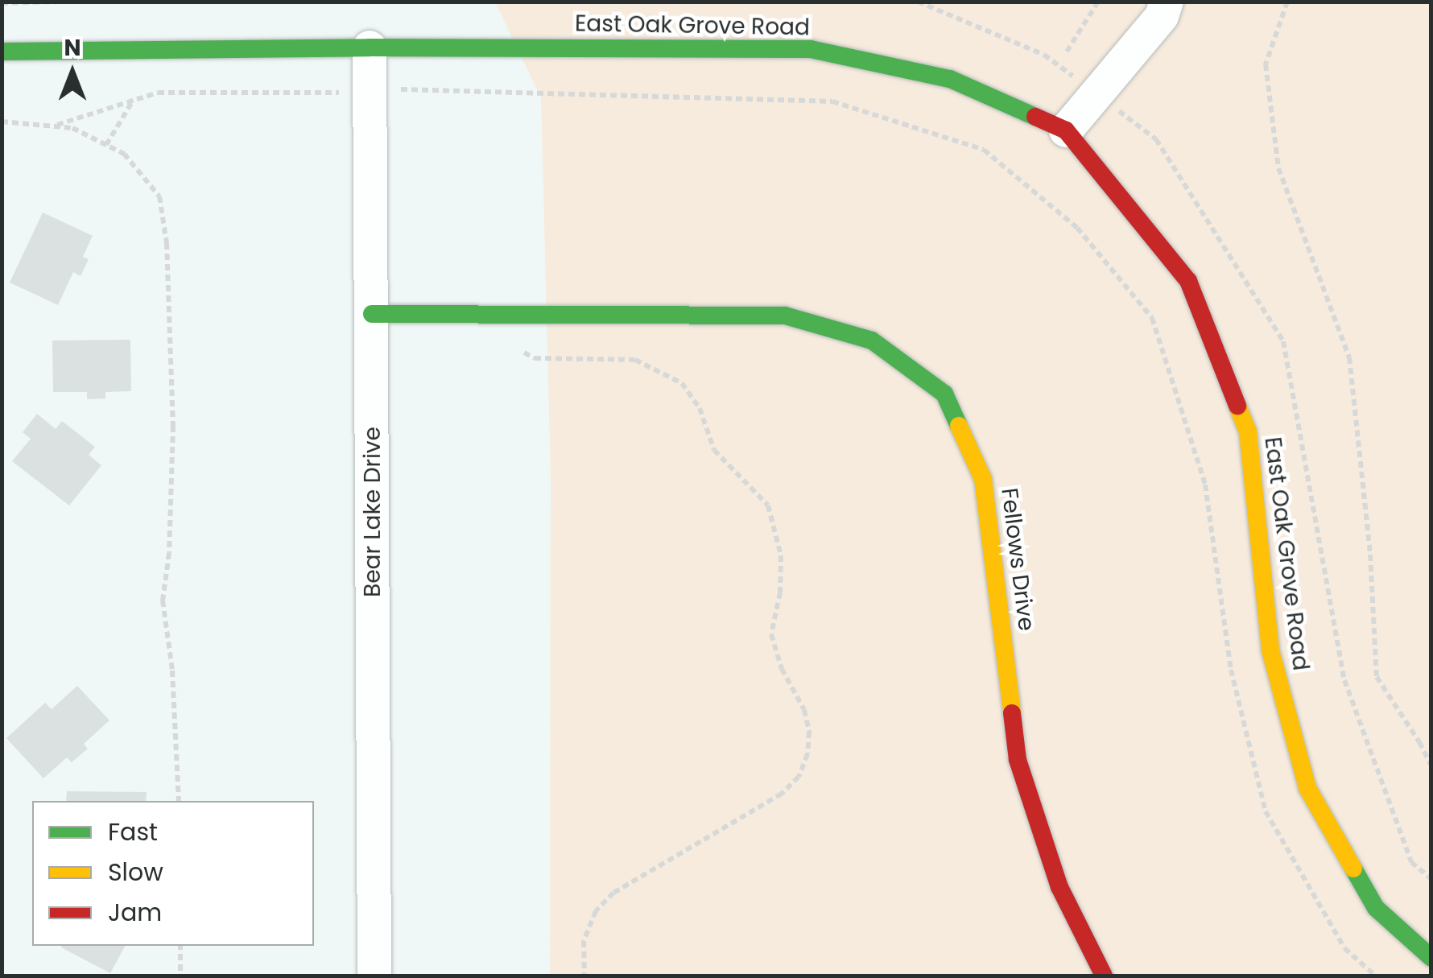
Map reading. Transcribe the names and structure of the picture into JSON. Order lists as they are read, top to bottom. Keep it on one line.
{"streets":{"street":["East Oak Grove Road","Bear Lake Drive","Fellows Drive"]},"crossings":[["East Oak Grove Road","Bear Lake Drive"],["Bear Lake Drive","Fellows Drive"]],"legend":["Fast","Slow","Jam"],"north":"top"}
